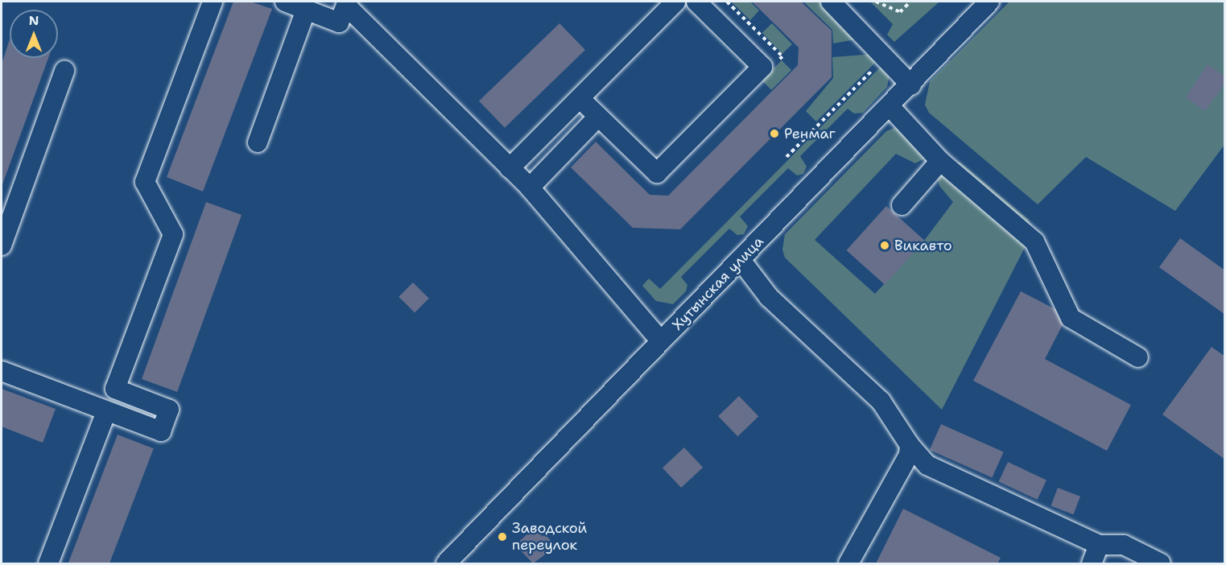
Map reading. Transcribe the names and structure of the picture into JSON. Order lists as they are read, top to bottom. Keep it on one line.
{"streets":{"street":["Хутынская улица"]},"places":["Ренмаг","Викавто","Заводской переулок"],"north":"top"}
